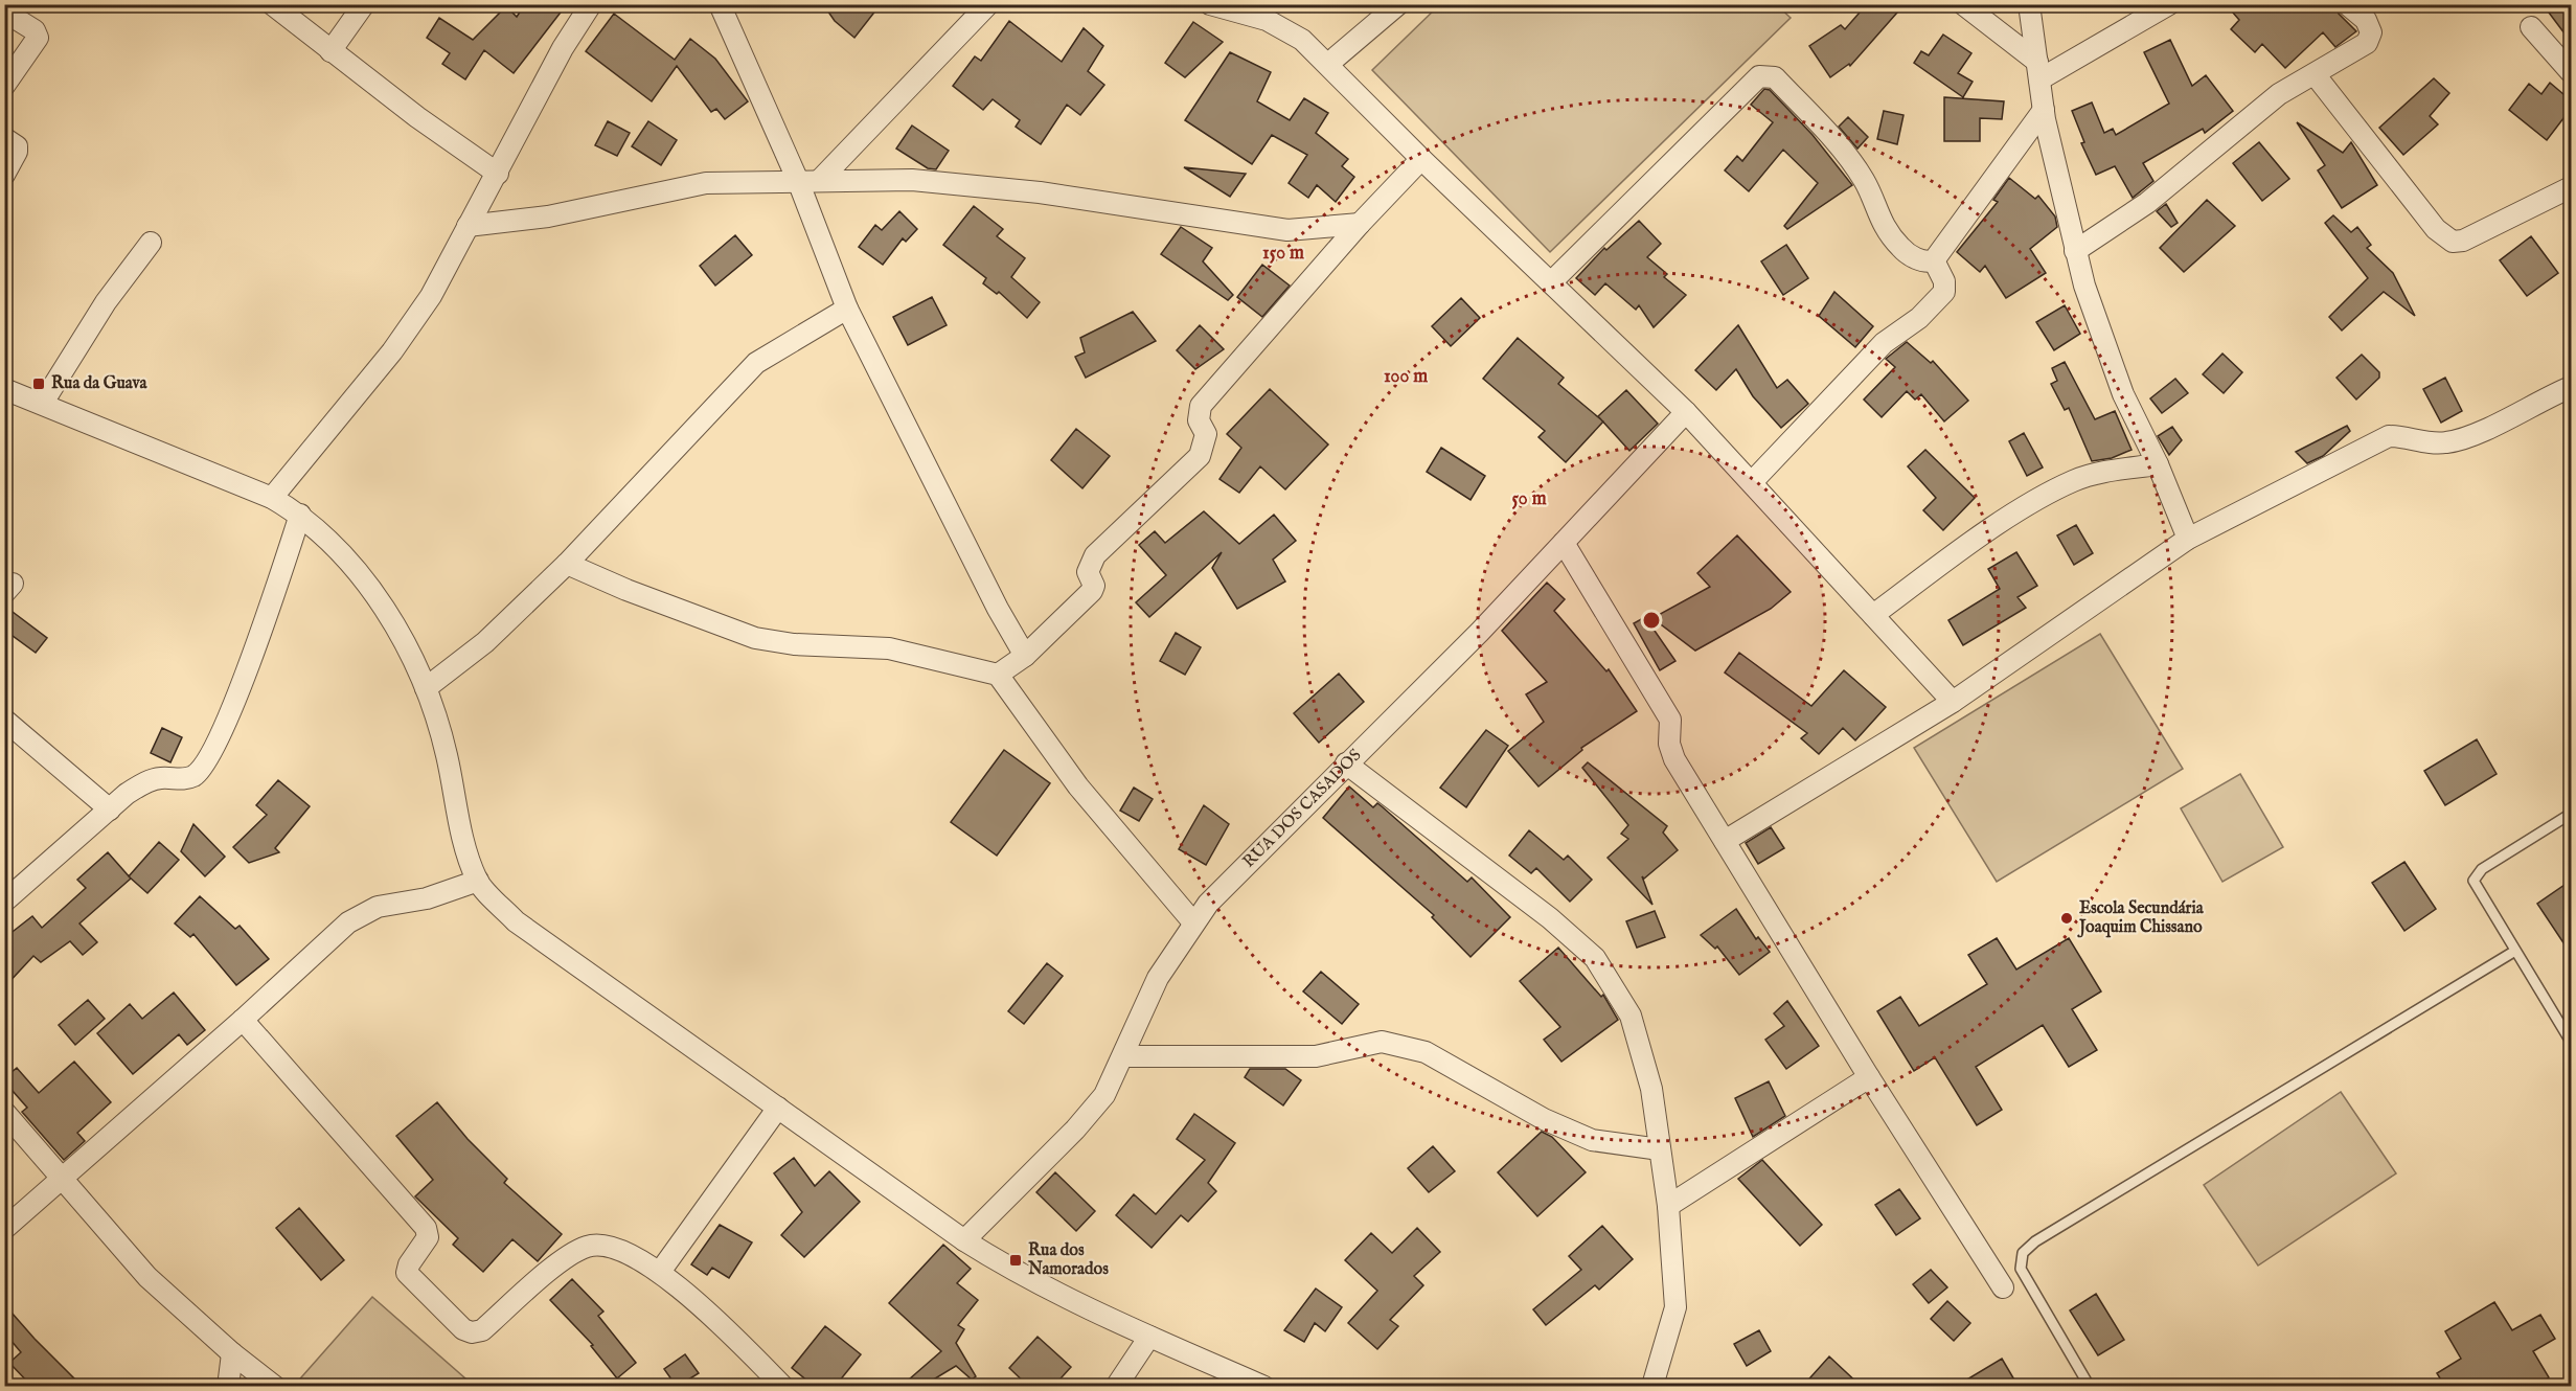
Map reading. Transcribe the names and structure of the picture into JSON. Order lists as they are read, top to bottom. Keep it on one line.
{"streets":{"street":["RUA DOS CASADOS"]},"places":{"transit":["Rua da Guava","Rua dos Namorados"],"other":["Escola Secundária Joaquim Chissano"]},"rings":["150 m","100 m","50 m"]}
